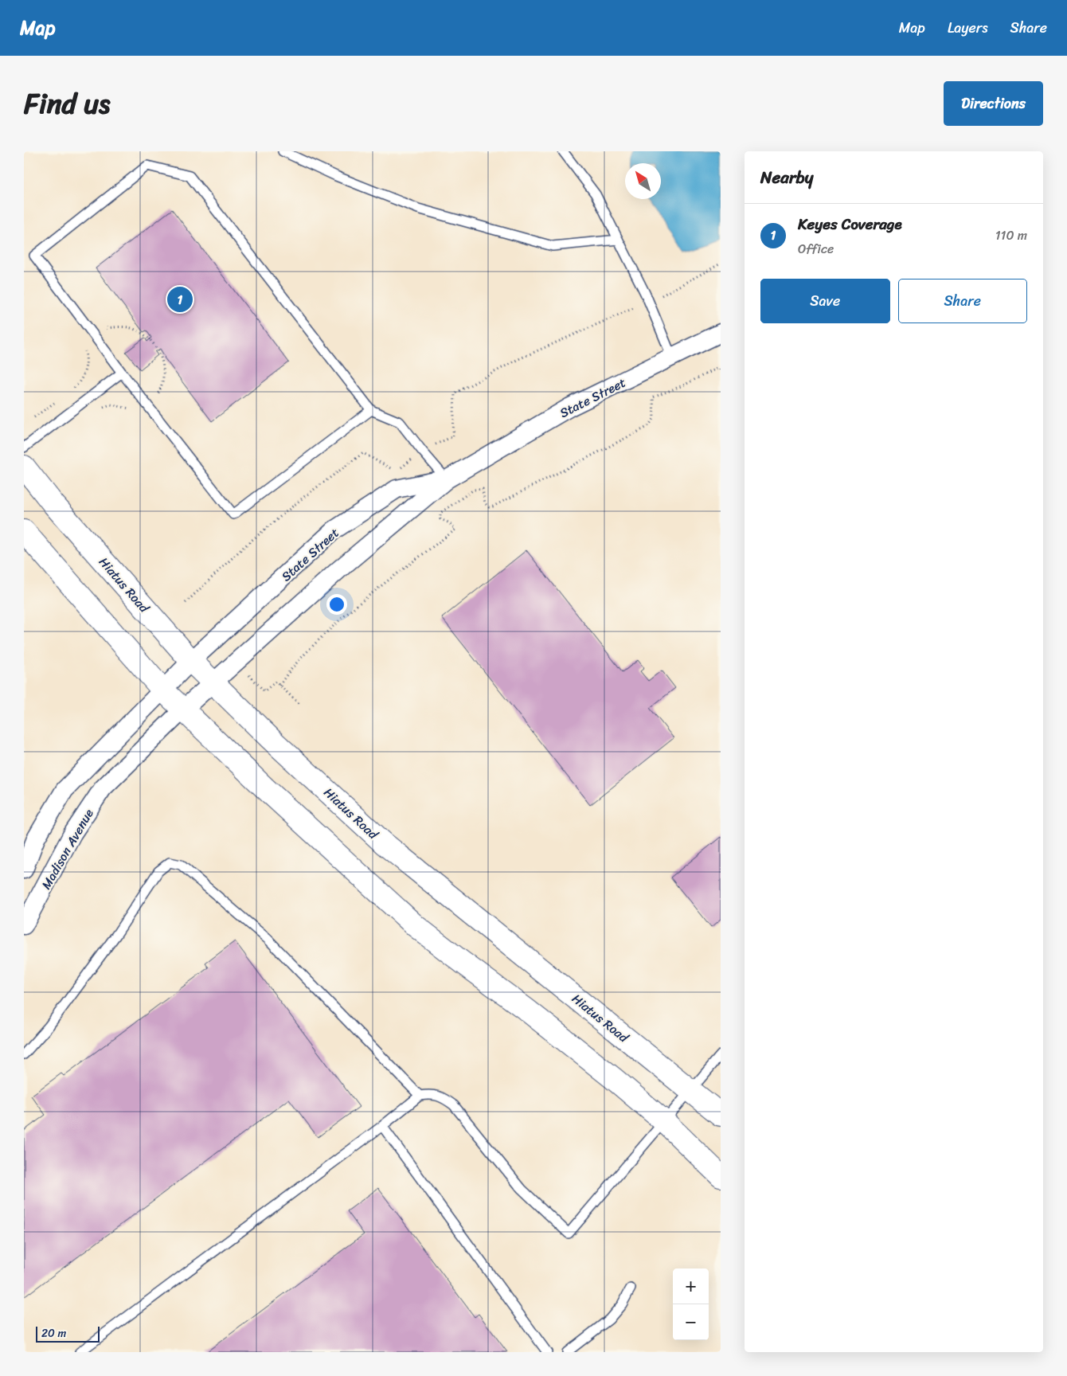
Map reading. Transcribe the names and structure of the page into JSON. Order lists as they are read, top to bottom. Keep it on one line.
{"streets":{"main road":["Hiatus Road"],"street":["State Street","Madison Avenue"]},"crossings":[["State Street","Hiatus Road"],["State Street","Madison Avenue"],["Hiatus Road","Madison Avenue"]],"scale_bar":"20 m","north":"top left","page":{"header":"Map","nav":["Map","Layers","Share"],"title":"Find us","buttons":["Directions",["Save","Share"]],"heading":"Nearby","list":[{"mark":"1","name":"Keyes Coverage","note":"Office","value":"110 m"}],"pins":"1","map_buttons":["+","−"],"scale":"20 m"}}
